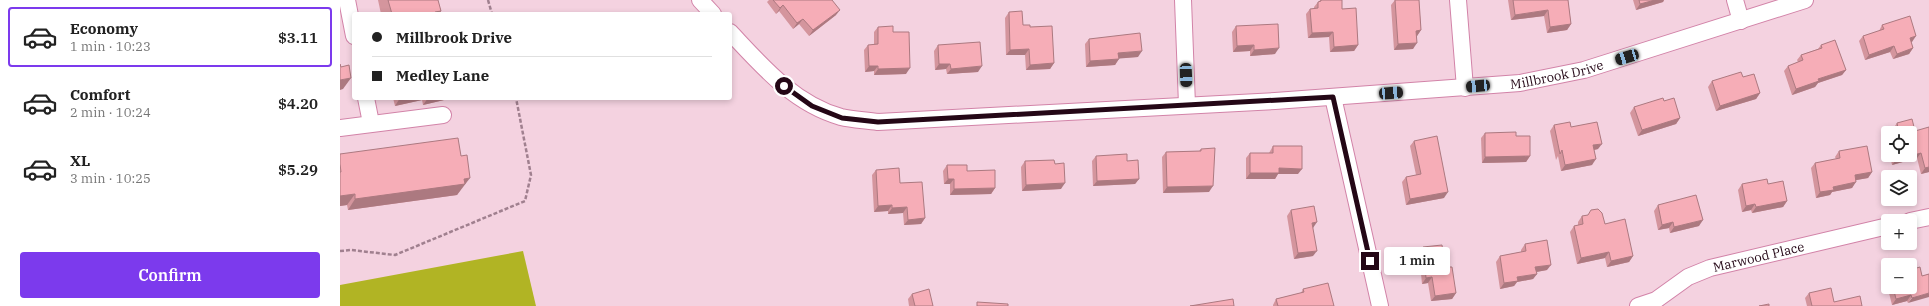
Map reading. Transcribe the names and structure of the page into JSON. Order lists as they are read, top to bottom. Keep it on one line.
{"streets":{"street":["Millbrook Drive","Marwood Place"]},"page":{"list":[{"name":"Economy","note":"1 min · 10:23","value":"$3.11"},{"name":"Comfort","note":"2 min · 10:24","value":"$4.20"},{"name":"XL","note":"3 min · 10:25","value":"$5.29"}],"banner":["Millbrook Drive","Medley Lane"],"map_buttons":["+","−"],"buttons":"Confirm","bubble":"1 min"}}
